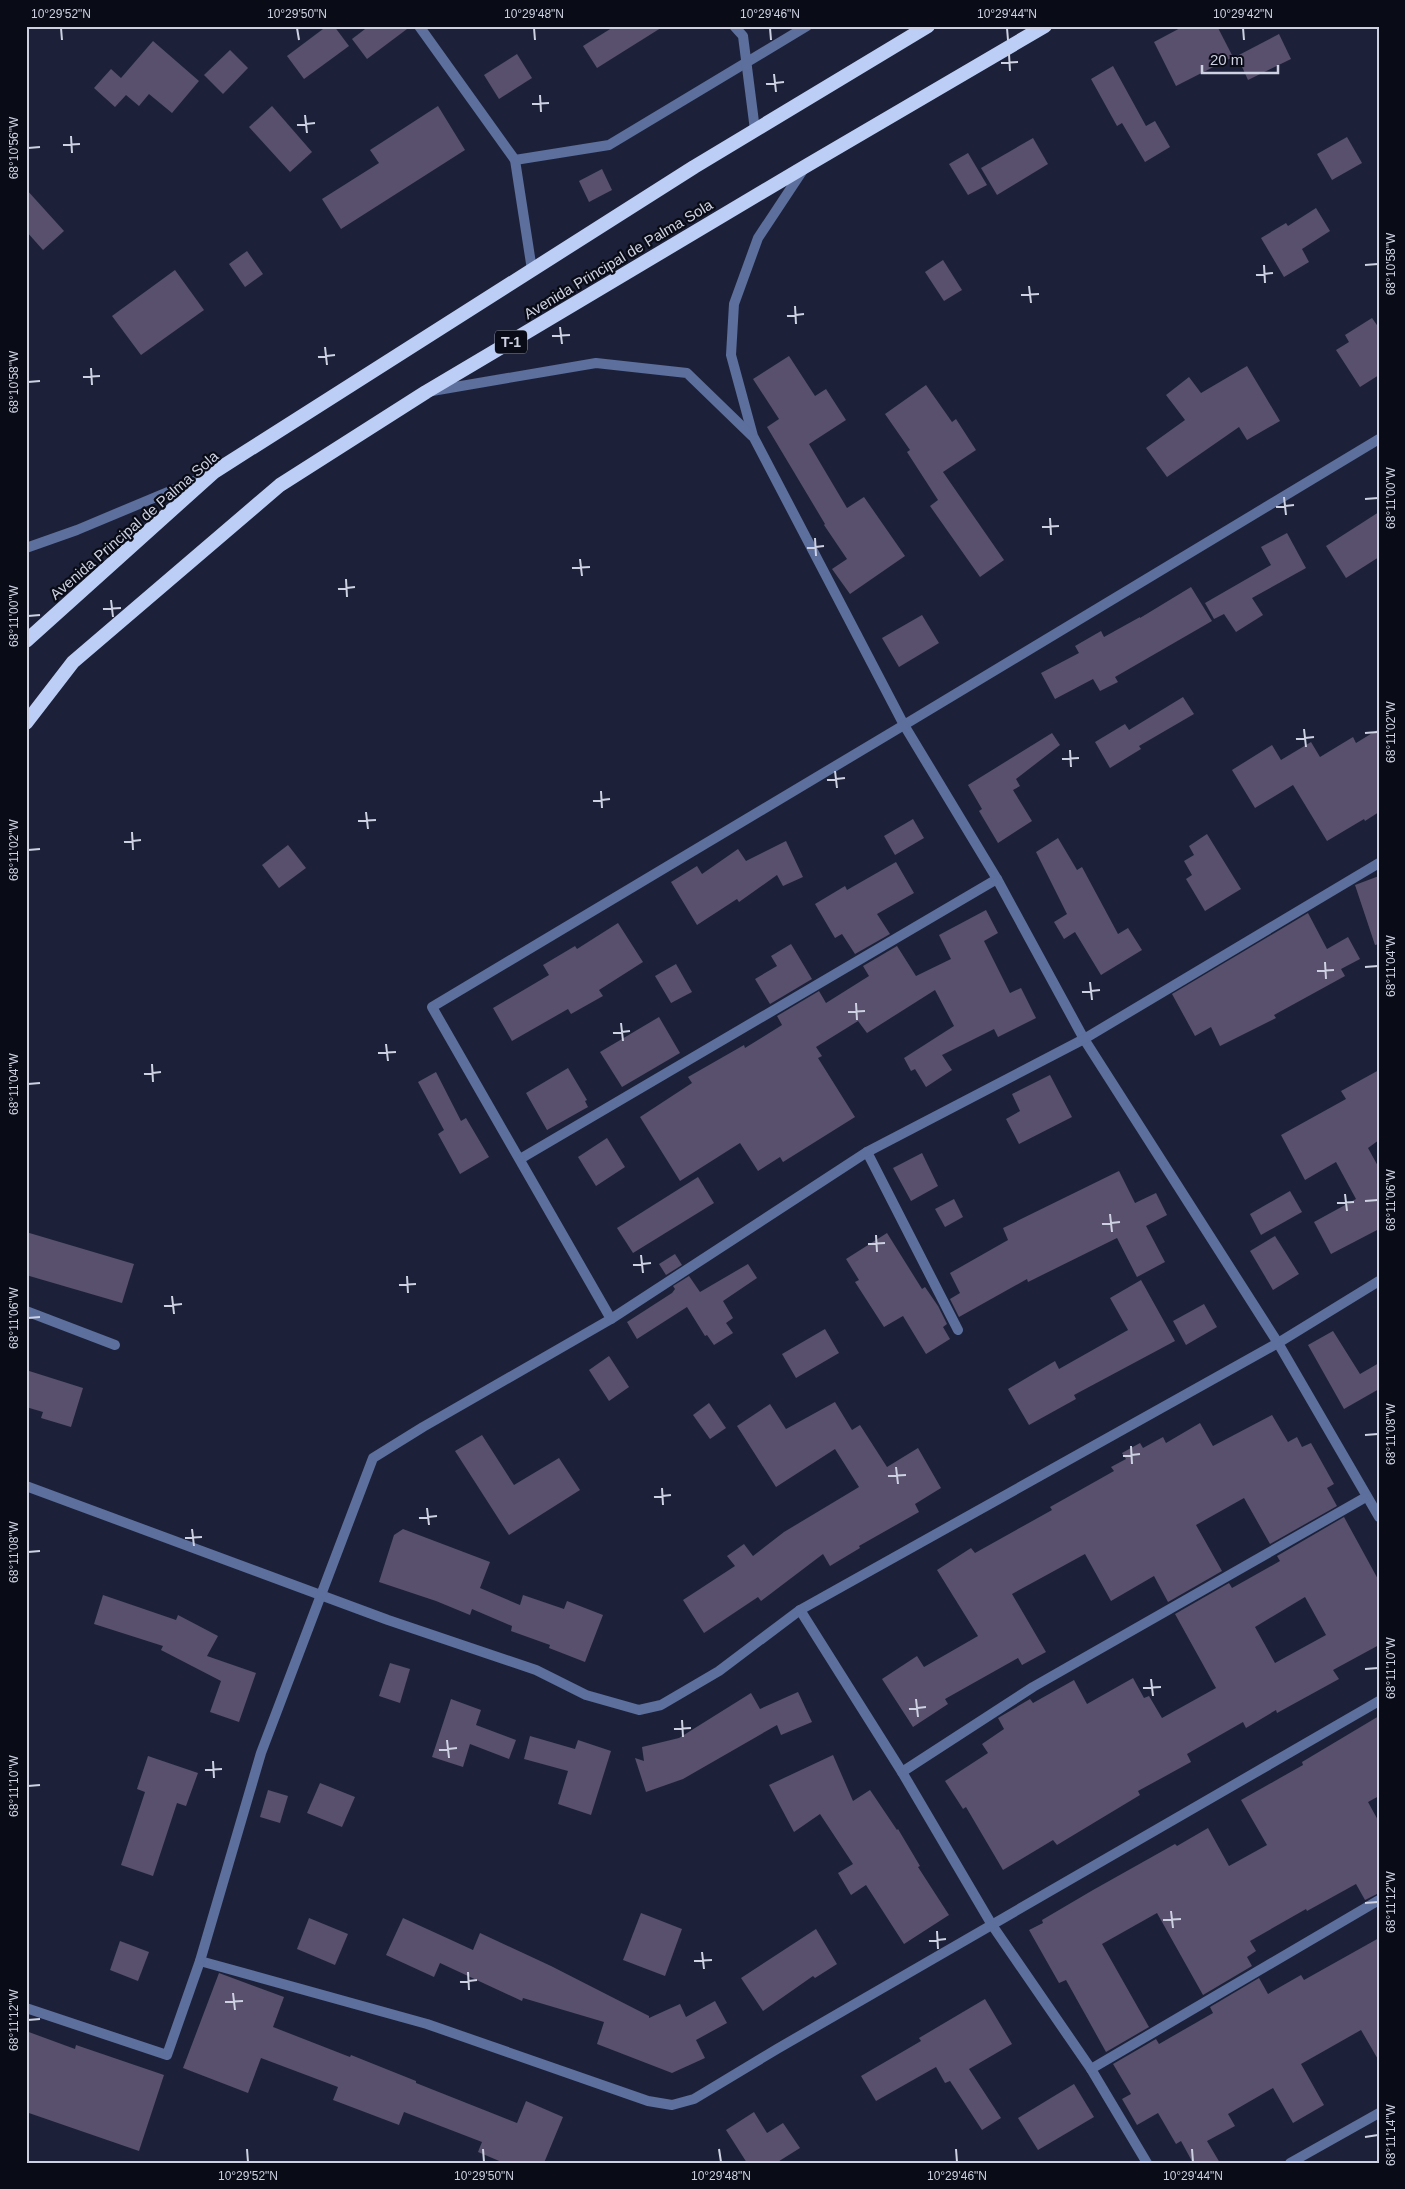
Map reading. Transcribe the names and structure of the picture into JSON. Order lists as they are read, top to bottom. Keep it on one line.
{"streets":{"highway":["Avenida Principal de Palma Sola","T-1"]},"scale_bar":"20 m","coordinates":["10°29'52\"N","10°29'50\"N","10°29'48\"N","10°29'46\"N","10°29'44\"N","10°29'42\"N","68°10'56\"W","68°10'58\"W","68°11'00\"W","68°11'02\"W","68°11'04\"W","68°11'06\"W","68°11'08\"W","68°11'10\"W","68°11'12\"W","68°11'14\"W"]}
